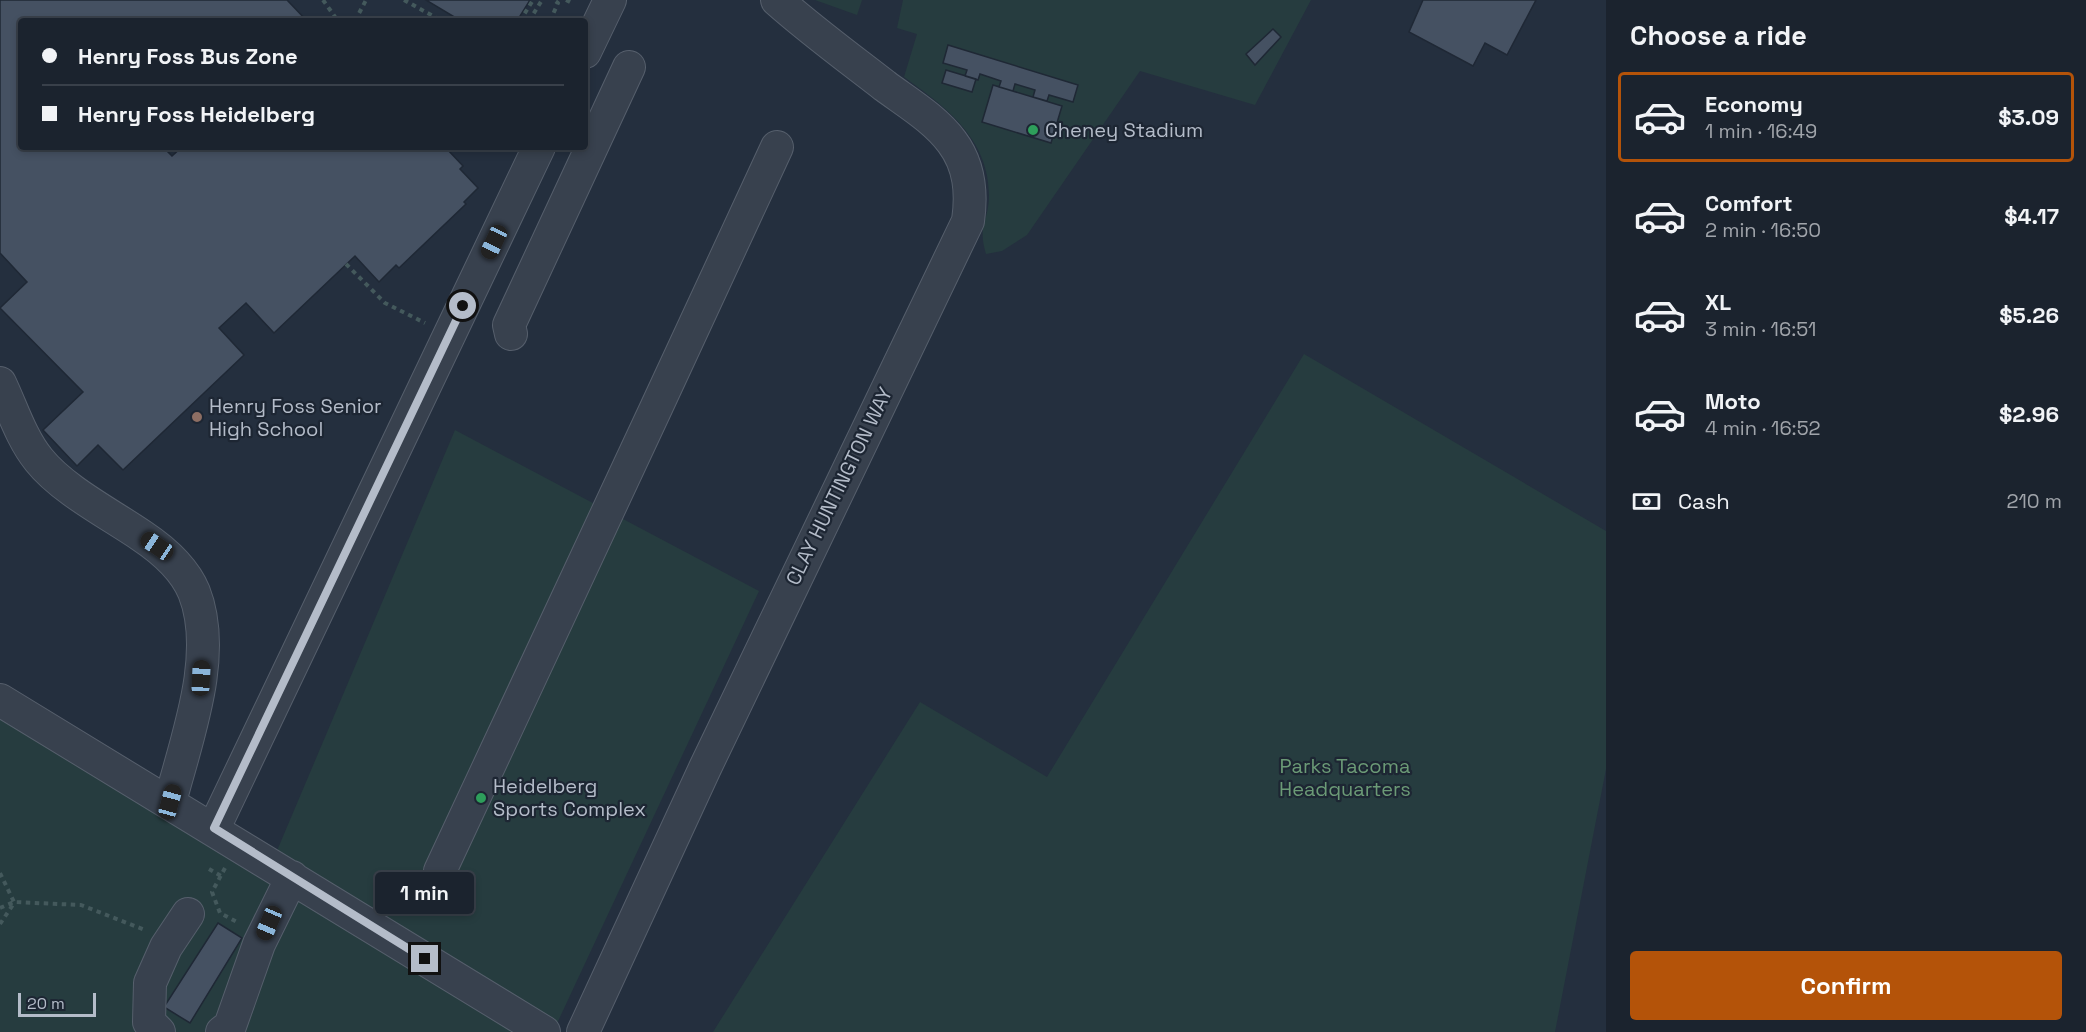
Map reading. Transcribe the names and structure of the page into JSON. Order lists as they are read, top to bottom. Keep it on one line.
{"streets":{"street":["CLAY HUNTINGTON WAY"]},"parks":["Parks Tacoma Headquarters"],"places":["Cheney Stadium","Henry Foss Senior High School","Heidelberg Sports Complex"],"scale_bar":"20 m","page":{"heading":"Choose a ride","banner":["Henry Foss Bus Zone","Henry Foss Heidelberg"],"list":[{"name":"Economy","note":"1 min · 16:49","value":"$3.09"},{"name":"Comfort","note":"2 min · 16:50","value":"$4.17"},{"name":"XL","note":"3 min · 16:51","value":"$5.26"},{"name":"Moto","note":"4 min · 16:52","value":"$2.96"}],"pay":["Cash","210 m"],"bubble":"1 min","buttons":"Confirm","scale":"20 m"}}
